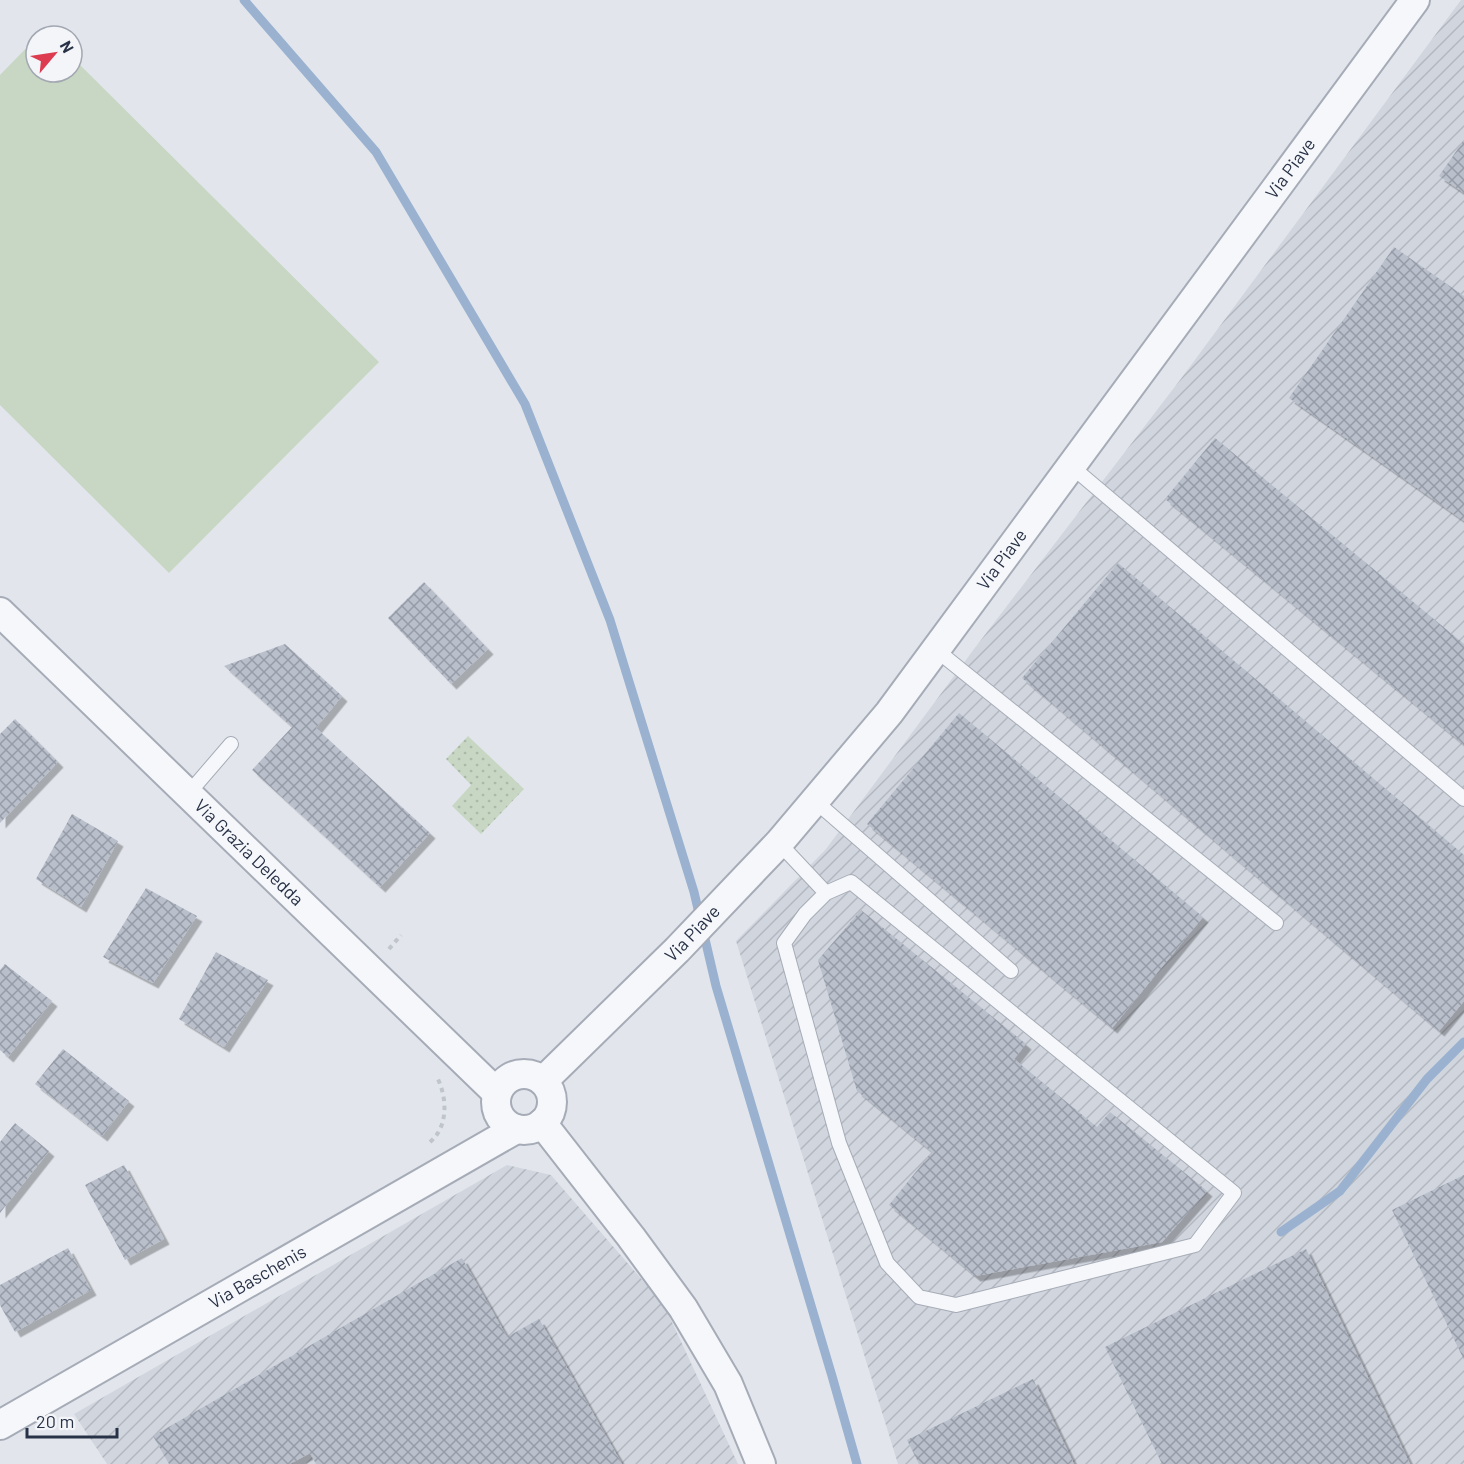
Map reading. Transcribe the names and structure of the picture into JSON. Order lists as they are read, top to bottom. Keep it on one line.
{"streets":{"street":["Via Piave","Via Grazia Deledda","Via Baschenis"]},"crossings":[["Via Piave","Via Grazia Deledda"],["Via Piave","Via Baschenis"],["Via Grazia Deledda","Via Baschenis"]],"scale_bar":"20 m","north":"top right"}
